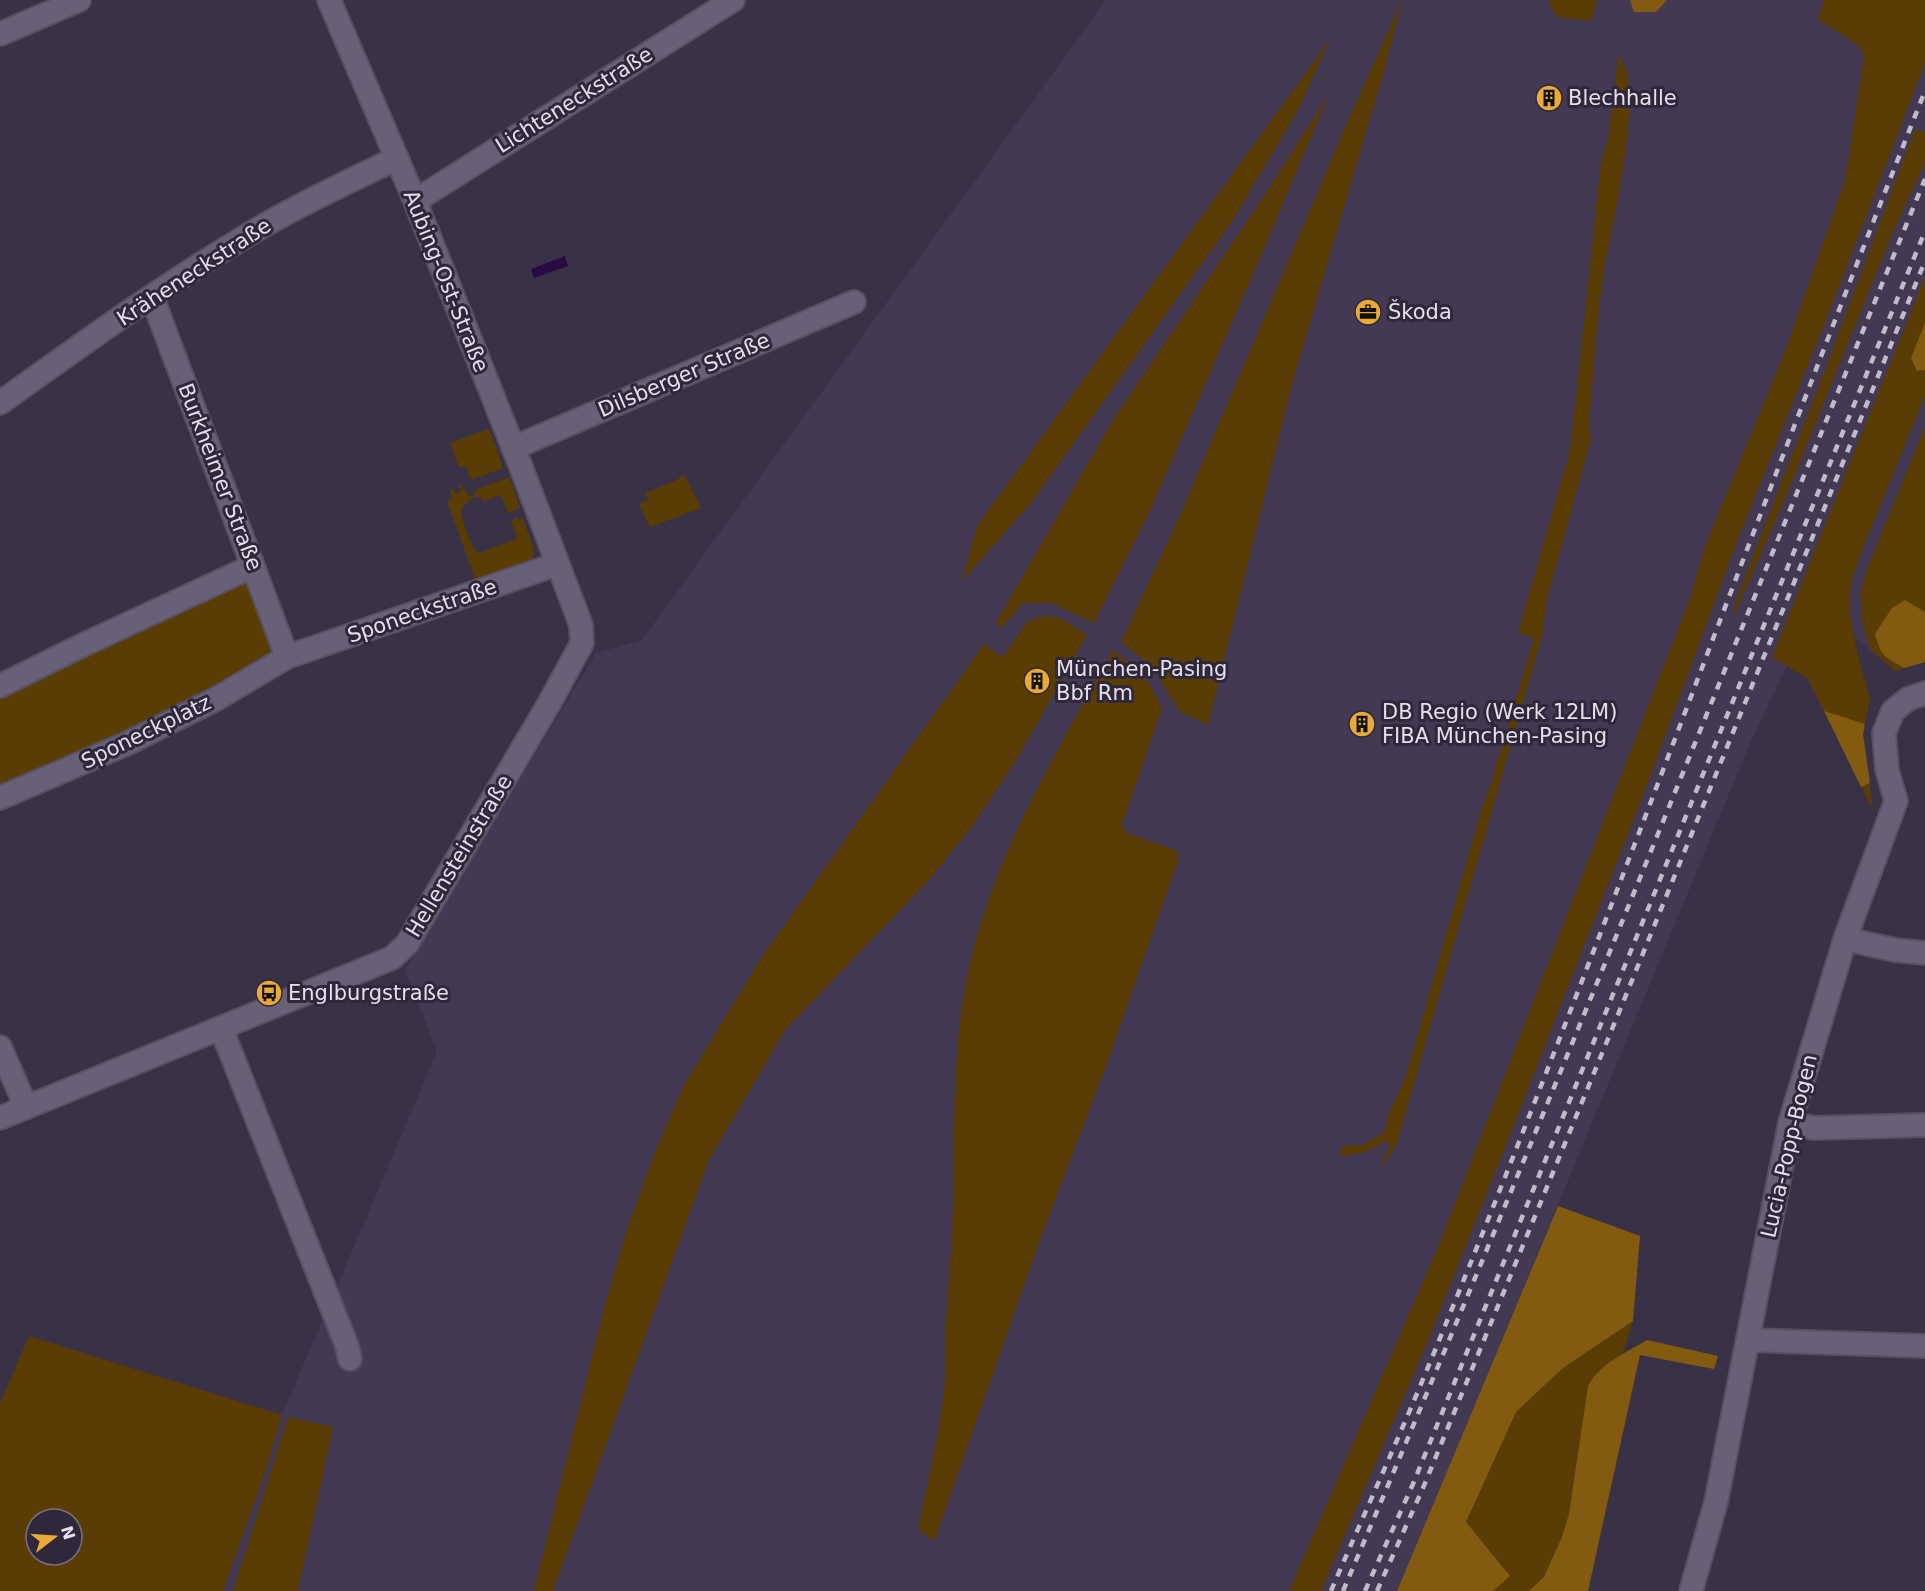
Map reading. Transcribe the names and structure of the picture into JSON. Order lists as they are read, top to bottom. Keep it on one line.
{"streets":{"street":["Lichteneckstraße","Kräheneckstraße","Aubing-Ost-Straße","Dilsberger Straße","Burkheimer Straße","Sponeckstraße","Sponeckplatz","Hellensteinstraße","Lucia-Popp-Bogen"]},"crossings":[["Lichteneckstraße","Aubing-Ost-Straße"],["Kräheneckstraße","Aubing-Ost-Straße"],["Kräheneckstraße","Burkheimer Straße"],["Aubing-Ost-Straße","Dilsberger Straße"],["Aubing-Ost-Straße","Sponeckstraße"],["Aubing-Ost-Straße","Hellensteinstraße"],["Burkheimer Straße","Sponeckstraße"],["Burkheimer Straße","Sponeckplatz"],["Sponeckstraße","Sponeckplatz"],["Sponeckstraße","Hellensteinstraße"]],"places":{"building":["Blechhalle","München-Pasing Bbf Rm","DB Regio (Werk 12LM) FIBA München-Pasing"],"office":["Škoda"],"bus stop":["Englburgstraße"]},"north":"right"}
